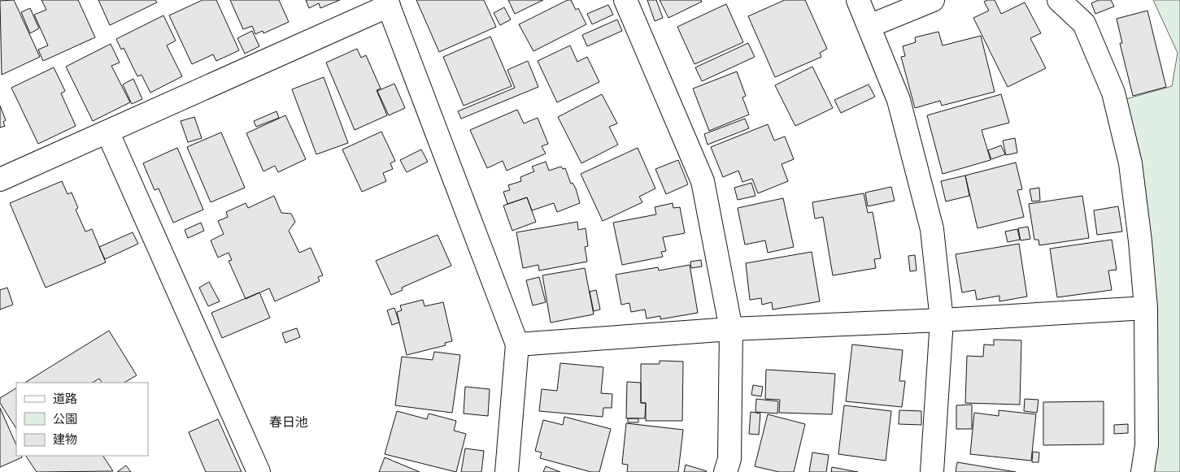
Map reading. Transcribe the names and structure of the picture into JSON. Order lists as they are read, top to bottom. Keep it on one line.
{"districts":["春日池"],"legend":["道路","公園","建物"]}
